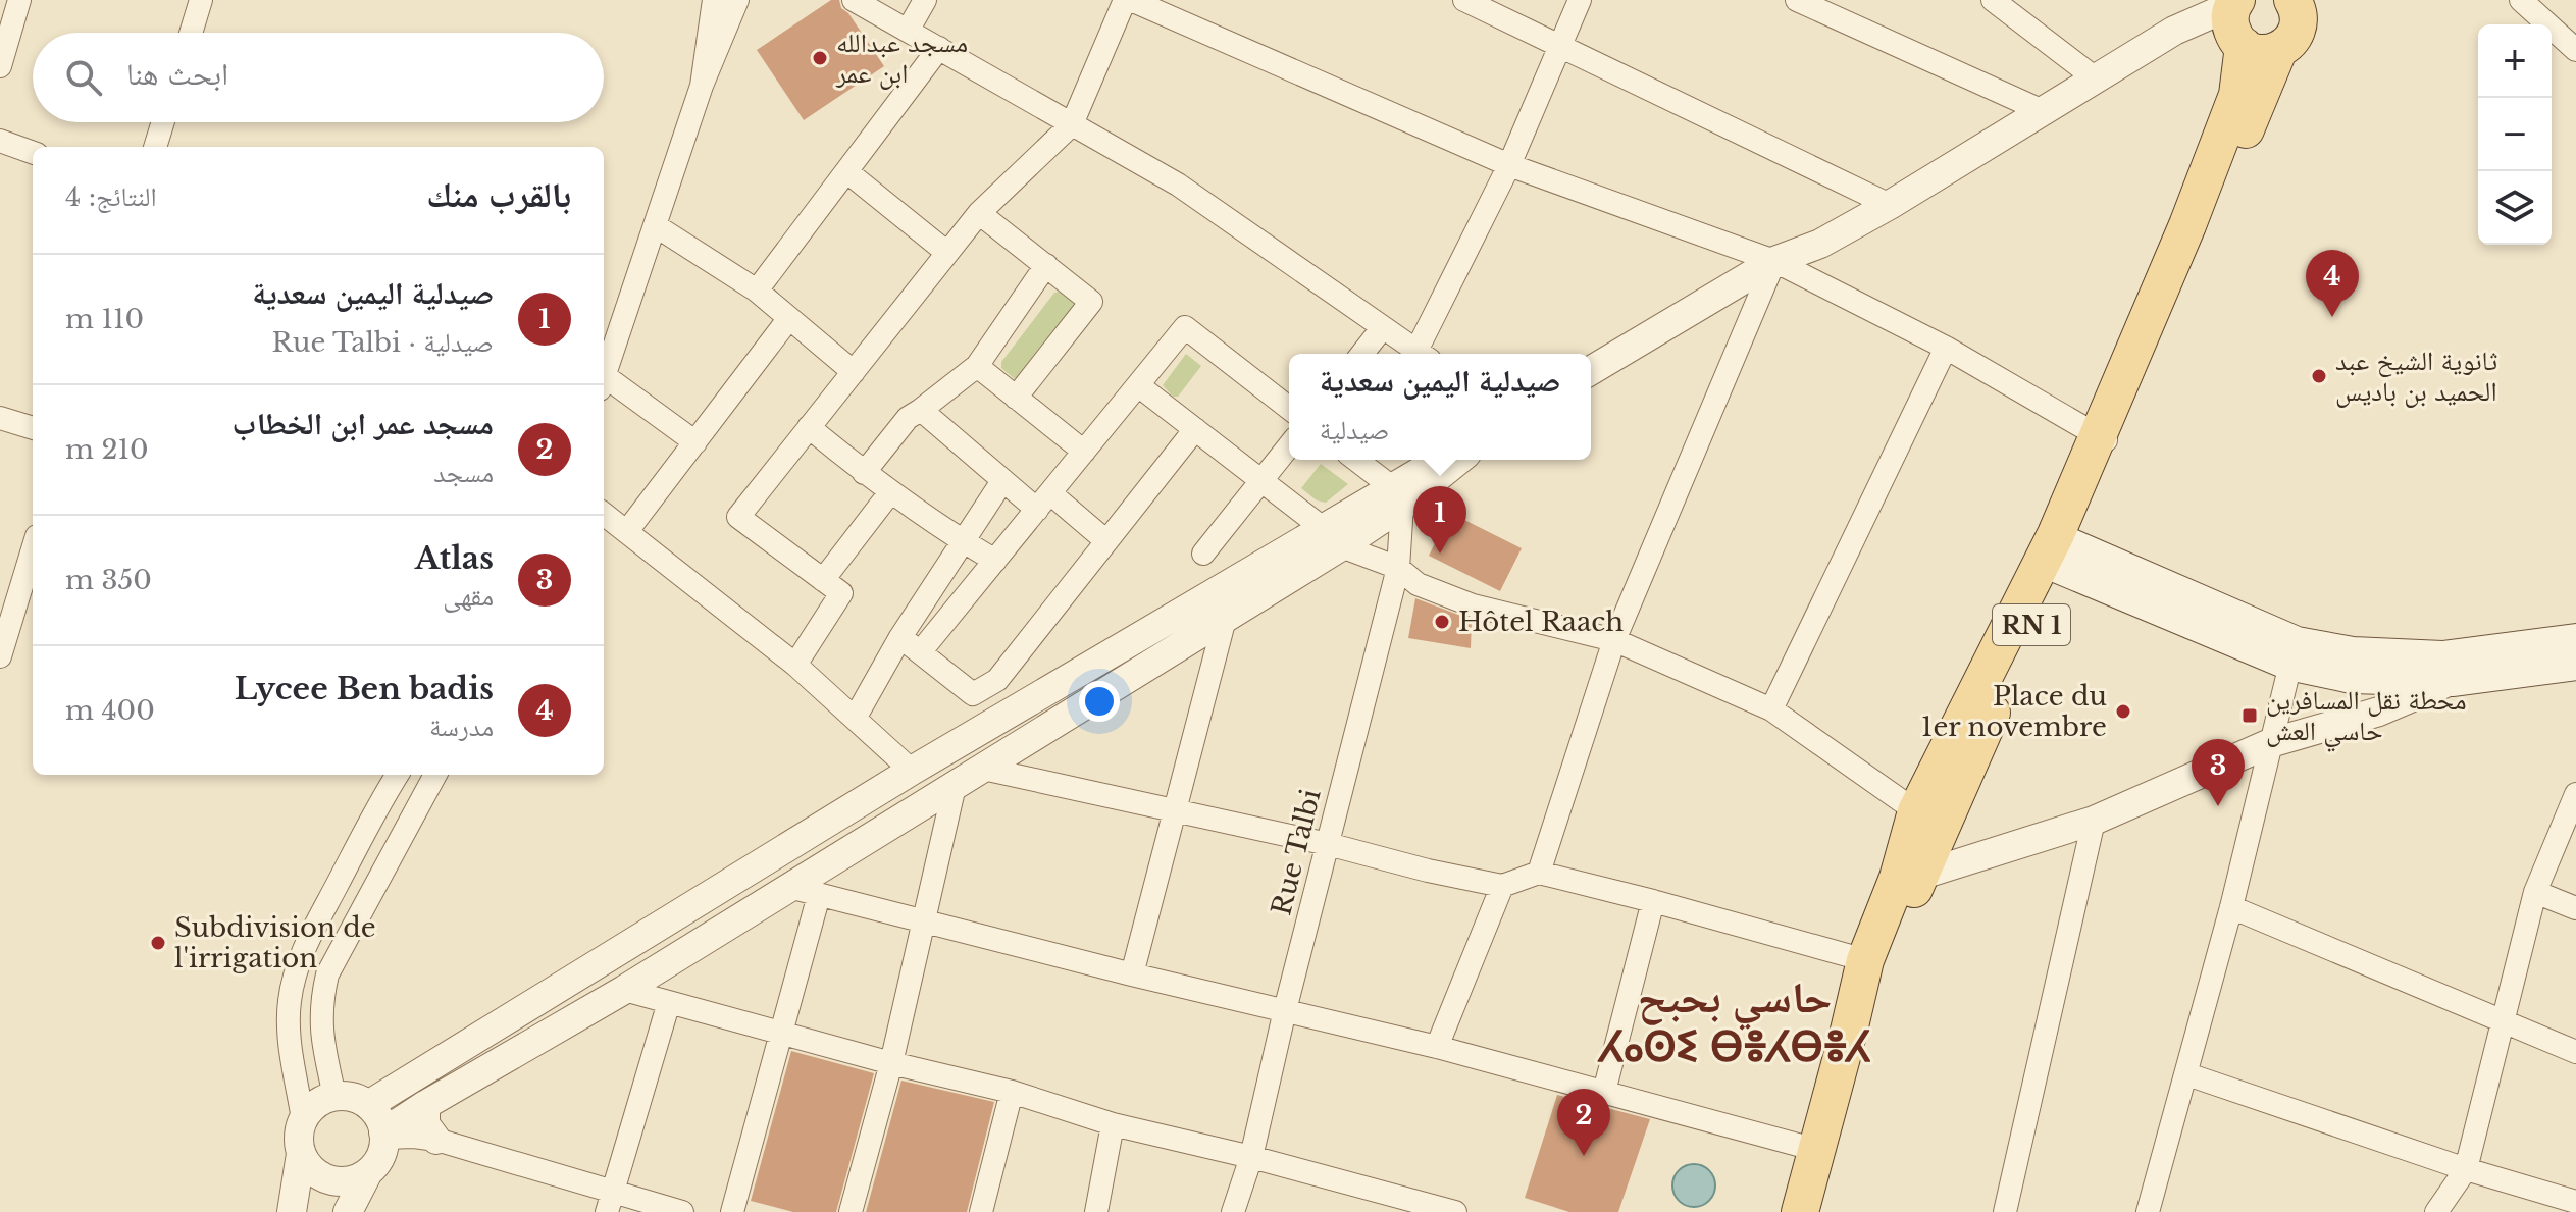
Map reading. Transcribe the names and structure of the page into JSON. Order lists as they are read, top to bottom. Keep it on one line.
{"streets":{"main road":["RN 1"],"street":["Rue Talbi"]},"districts":["حاسي بحبح ⵃⴰⵙⵉ ⴱⴻⵃⴱⴻⵃ"],"places":{"other":["مسجد عبدالله ابن عمر","ثانوية الشيخ عبد الحميد بن باديس","Hôtel Raach","Place du 1er novembre","Subdivision de l'irrigation"],"transit":["محطة نقل المسافرين حاسي العش"]},"page":{"map_buttons":["+","−"],"search":"ابحث هنا","heading":["بالقرب منك","النتائج: 4"],"pins":["4","1","3","2"],"list":[{"mark":"1","name":"صيدلية اليمين سعدية","note":"صيدلية · Rue Talbi","value":"110 m"},{"mark":"2","name":"مسجد عمر ابن الخطاب","note":"مسجد","value":"210 m"},{"mark":"3","name":"Atlas","note":"مقهى","value":"350 m"},{"mark":"4","name":"Lycee Ben badis","note":"مدرسة","value":"400 m"}],"popup":["صيدلية اليمين سعدية","صيدلية"]}}
